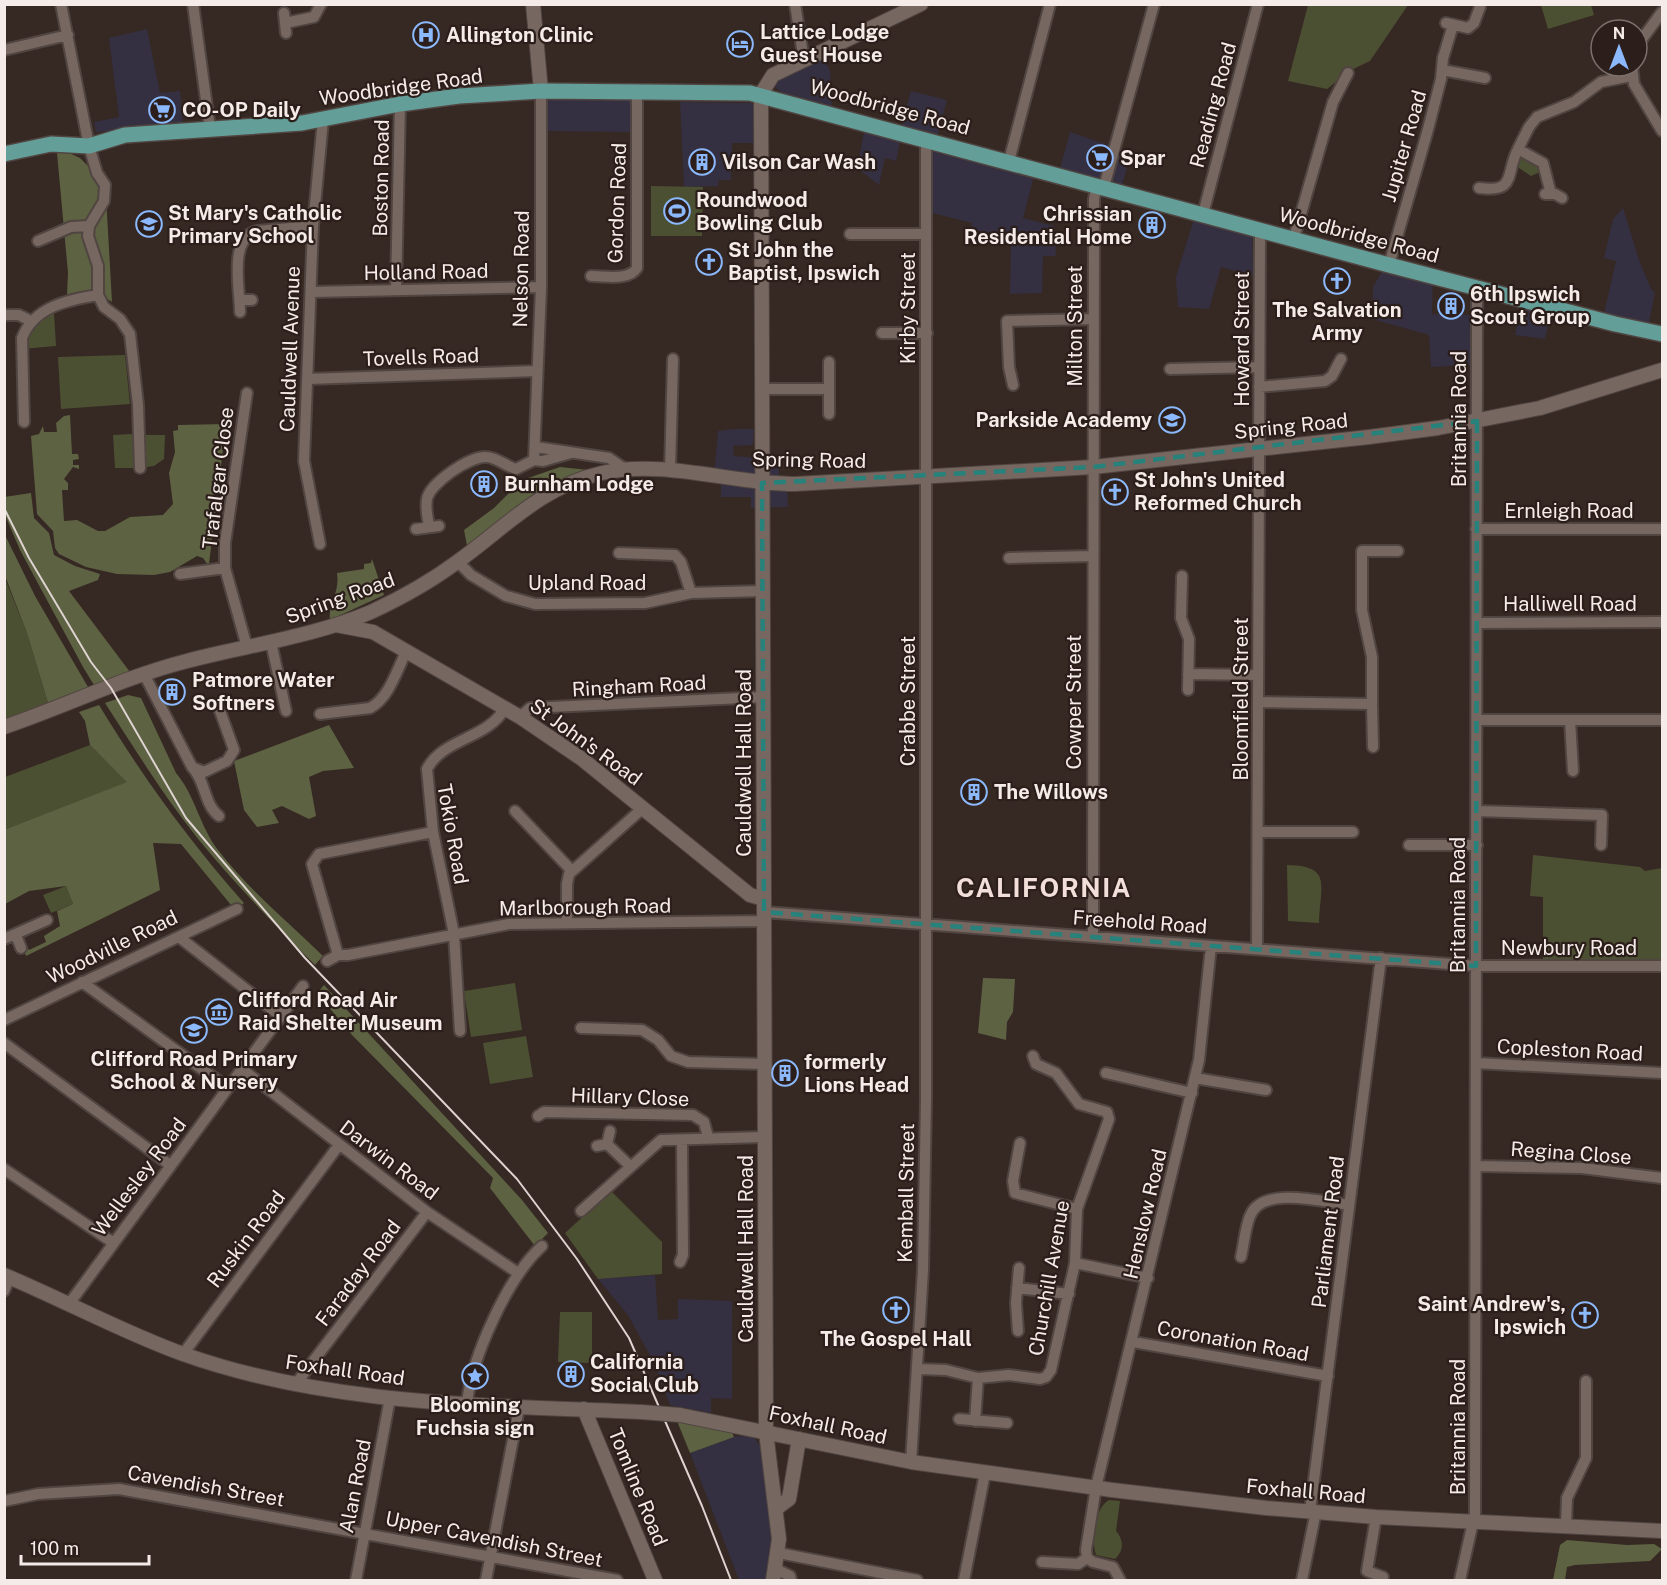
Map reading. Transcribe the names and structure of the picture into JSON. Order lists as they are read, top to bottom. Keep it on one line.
{"streets":{"main road":["Woodbridge Road"],"street":["Reading Road","Jupiter Road","Boston Road","Gordon Road","Nelson Road","Holland Road","Kirby Street","Milton Street","Howard Street","Cauldwell Avenue","Tovells Road","Britannia Road","Spring Road","Trafalgar Close","Ernleigh Road","Upland Road","Halliwell Road","Ringham Road","Bloomfield Street","Crabbe Street","Cowper Street","St John's Road","Cauldwell Hall Road","Tokio Road","Marlborough Road","Freehold Road","Woodville Road","Newbury Road","Copleston Road","Hillary Close","Regina Close","Darwin Road","Wellesley Road","Kemball Street","Henslow Road","Parliament Road","Ruskin Road","Faraday Road","Churchill Avenue","Coronation Road","Foxhall Road","Cavendish Street","Alan Road","Tomline Road","Upper Cavendish Street"]},"crossings":[["Woodbridge Road","Reading Road"],["Woodbridge Road","Jupiter Road"],["Woodbridge Road","Boston Road"],["Woodbridge Road","Gordon Road"],["Woodbridge Road","Nelson Road"],["Woodbridge Road","Kirby Street"],["Woodbridge Road","Milton Street"],["Woodbridge Road","Howard Street"],["Woodbridge Road","Cauldwell Avenue"],["Woodbridge Road","Britannia Road"],["Woodbridge Road","Cauldwell Hall Road"],["Boston Road","Holland Road"],["Nelson Road","Holland Road"],["Nelson Road","Tovells Road"],["Holland Road","Cauldwell Avenue"],["Kirby Street","Spring Road"],["Kirby Street","Crabbe Street"],["Milton Street","Spring Road"],["Milton Street","Cowper Street"],["Howard Street","Spring Road"],["Howard Street","Bloomfield Street"],["Cauldwell Avenue","Tovells Road"],["Britannia Road","Spring Road"],["Britannia Road","Ernleigh Road"],["Britannia Road","Halliwell Road"],["Britannia Road","Freehold Road"],["Britannia Road","Newbury Road"],["Britannia Road","Copleston Road"],["Britannia Road","Regina Close"],["Britannia Road","Foxhall Road"],["Spring Road","Trafalgar Close"],["Spring Road","Upland Road"],["Spring Road","Bloomfield Street"],["Spring Road","Crabbe Street"],["Spring Road","Cowper Street"],["Spring Road","St John's Road"],["Spring Road","Cauldwell Hall Road"],["Upland Road","Cauldwell Hall Road"],["Ringham Road","St John's Road"],["Ringham Road","Cauldwell Hall Road"],["Bloomfield Street","Freehold Road"],["Crabbe Street","Freehold Road"],["Crabbe Street","Kemball Street"],["Cowper Street","Freehold Road"],["St John's Road","Cauldwell Hall Road"],["St John's Road","Tokio Road"],["St John's Road","Marlborough Road"],["St John's Road","Freehold Road"],["Cauldwell Hall Road","Marlborough Road"],["Cauldwell Hall Road","Freehold Road"],["Cauldwell Hall Road","Foxhall Road"],["Tokio Road","Marlborough Road"],["Marlborough Road","Freehold Road"],["Freehold Road","Newbury Road"],["Freehold Road","Kemball Street"],["Freehold Road","Henslow Road"],["Freehold Road","Parliament Road"],["Darwin Road","Wellesley Road"],["Darwin Road","Ruskin Road"],["Darwin Road","Faraday Road"],["Wellesley Road","Foxhall Road"],["Kemball Street","Churchill Avenue"],["Kemball Street","Foxhall Road"],["Henslow Road","Coronation Road"],["Henslow Road","Foxhall Road"],["Parliament Road","Coronation Road"],["Parliament Road","Foxhall Road"],["Ruskin Road","Foxhall Road"],["Faraday Road","Foxhall Road"],["Foxhall Road","Alan Road"],["Foxhall Road","Tomline Road"],["Cavendish Street","Alan Road"],["Cavendish Street","Upper Cavendish Street"],["Alan Road","Upper Cavendish Street"]],"districts":["CALIFORNIA"],"places":{"hospital":["Allington Clinic"],"hotel":["Lattice Lodge Guest House"],"supermarket":["CO-OP Daily","Spar"],"building":["Vilson Car Wash","Chrissian Residential Home","6th Ipswich Scout Group","Burnham Lodge","Patmore Water Softners","The Willows","formerly Lions Head","California Social Club"],"sports":["Roundwood Bowling Club"],"school or university":["St Mary's Catholic Primary School","Parkside Academy","Clifford Road Primary School & Nursery"],"church":["St John the Baptist, Ipswich","The Salvation Army","St John's United Reformed Church","The Gospel Hall","Saint Andrew's, Ipswich"],"museum":["Clifford Road Air Raid Shelter Museum"],"place":["Blooming Fuchsia sign"]},"scale_bar":"100 m","north":"top"}
